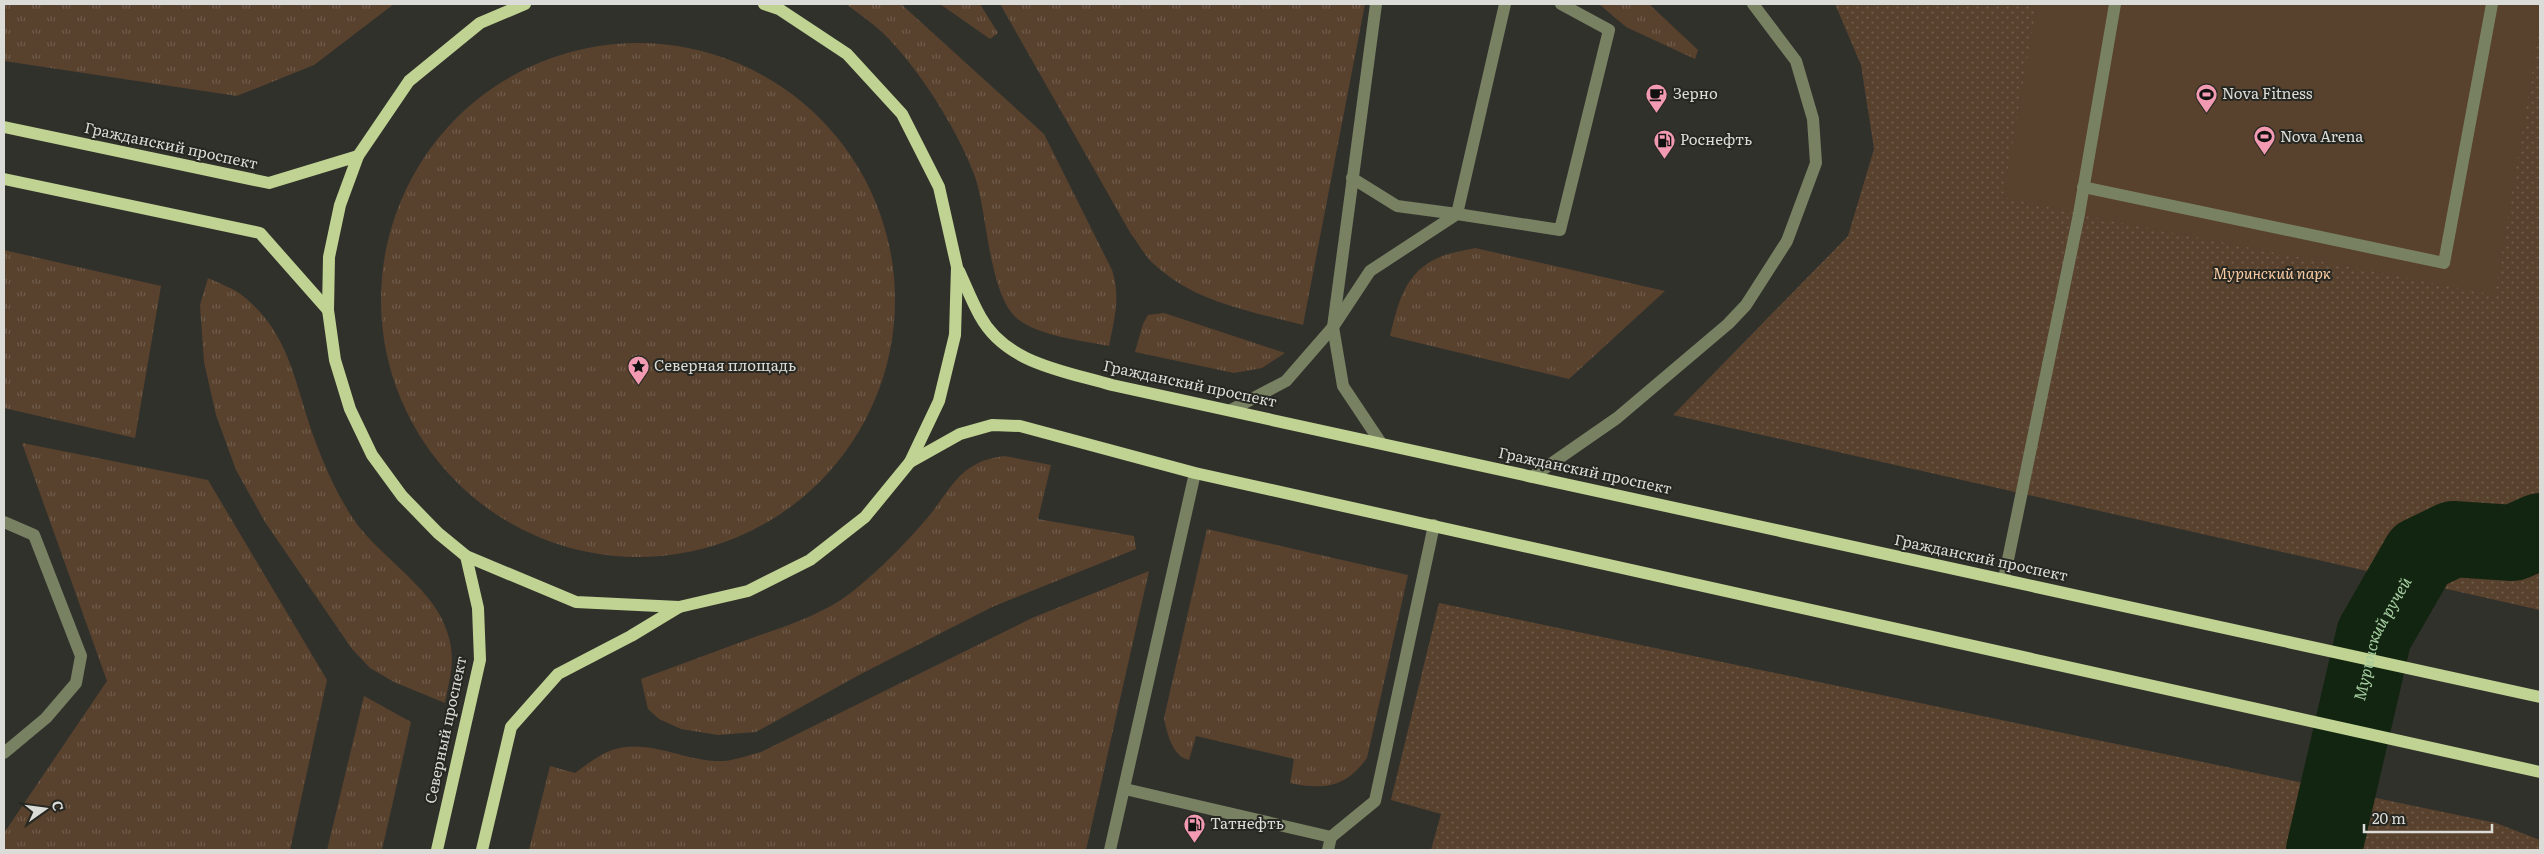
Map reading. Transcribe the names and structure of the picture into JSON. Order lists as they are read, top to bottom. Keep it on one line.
{"streets":{"main road":["Гражданский проспект","Северный проспект"]},"water":["Муринский ручей"],"parks":["Муринский парк"],"places":{"cafe":["Зерно"],"sports":["Nova Fitness","Nova Arena"],"fuel station":["Роснефть","Татнефть"],"place":["Северная площадь"]},"scale_bar":"20 m","north":"right"}
